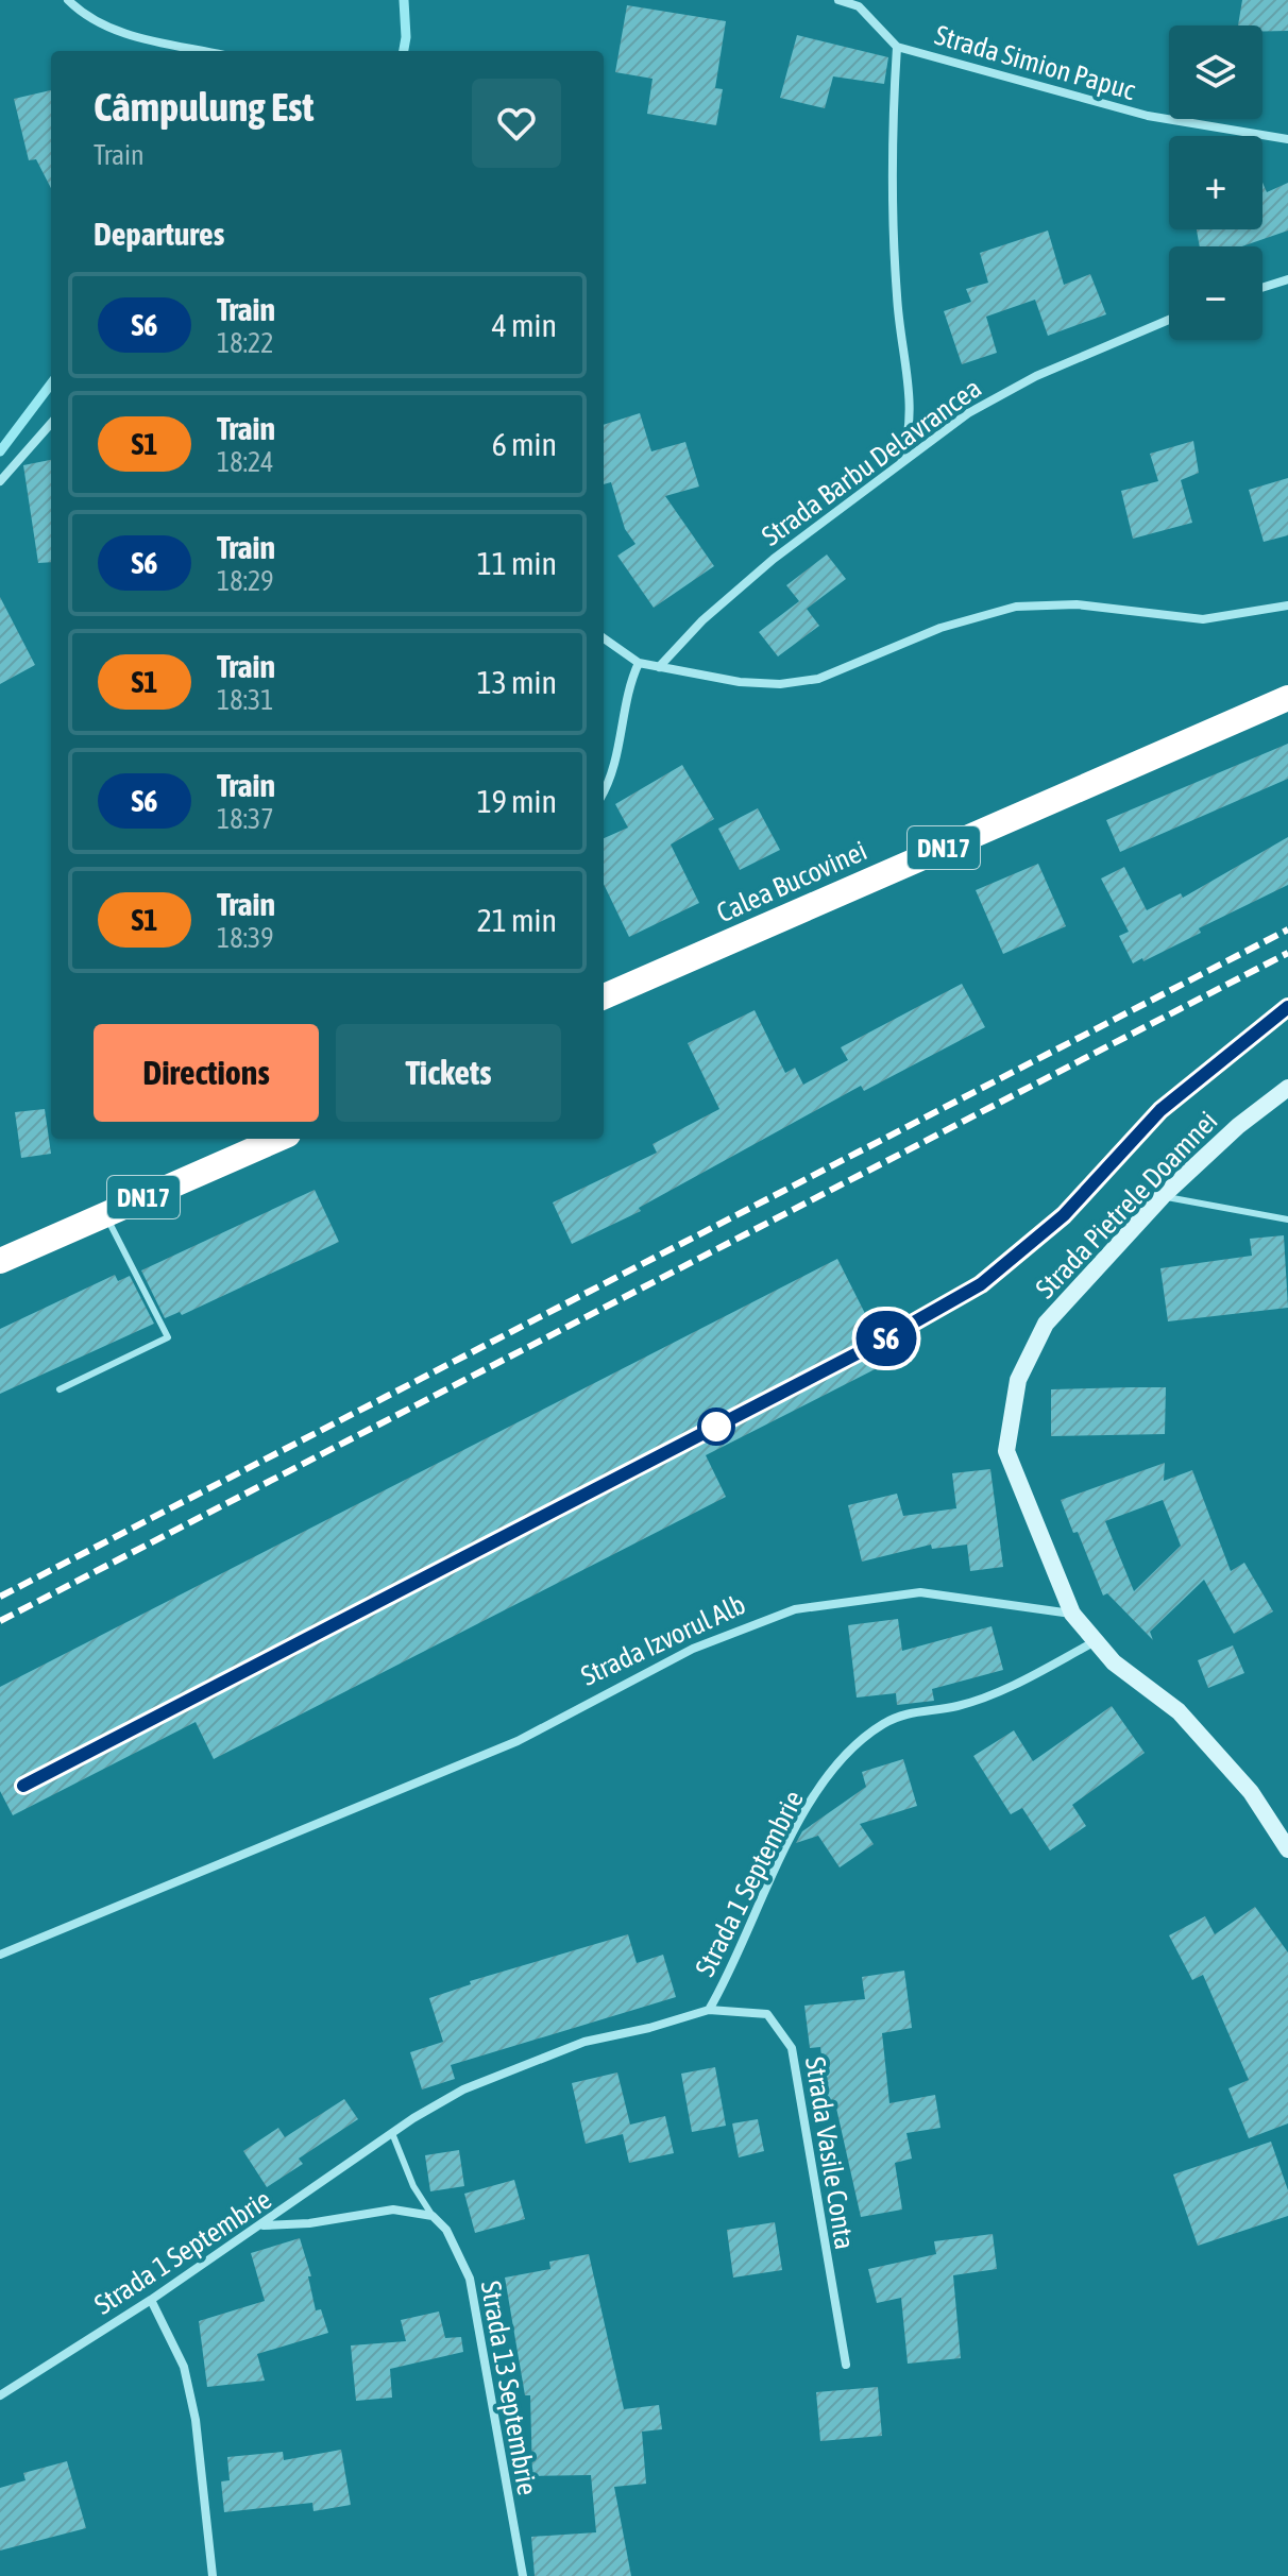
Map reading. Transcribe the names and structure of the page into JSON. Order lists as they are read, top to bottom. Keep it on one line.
{"streets":{"highway":["DN17","Calea Bucovinei"],"street":["Strada Simion Papuc","Strada Barbu Delavrancea","Strada Pietrele Doamnei","Strada Izvorul Alb","Strada 1 Septembrie","Strada Vasile Conta","Strada 13 Septembrie"]},"crossings":[["Strada Pietrele Doamnei","Strada Izvorul Alb"],["Strada 1 Septembrie","Strada Vasile Conta"],["Strada 1 Septembrie","Strada 13 Septembrie"]],"page":{"on_map":"S6","map_buttons":["+","−"],"heading":[["Câmpulung Est","Train"],"Departures"],"list":[{"mark":"S6","name":"Train","note":"18:22","value":"4 min"},{"mark":"S1","name":"Train","note":"18:24","value":"6 min"},{"mark":"S6","name":"Train","note":"18:29","value":"11 min"},{"mark":"S1","name":"Train","note":"18:31","value":"13 min"},{"mark":"S6","name":"Train","note":"18:37","value":"19 min"},{"mark":"S1","name":"Train","note":"18:39","value":"21 min"}],"buttons":["Directions","Tickets"]}}
